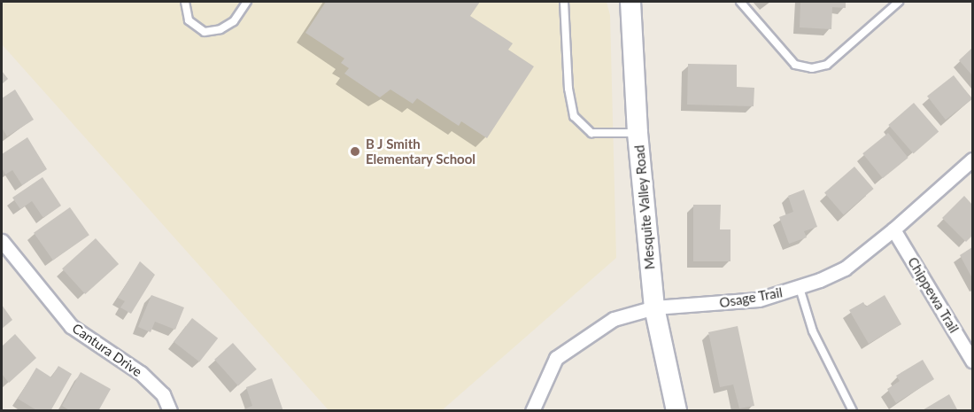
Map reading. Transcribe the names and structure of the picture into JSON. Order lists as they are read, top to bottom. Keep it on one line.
{"streets":{"street":["Mesquite Valley Road","Chippewa Trail","Osage Trail","Cantura Drive"]},"crossings":[["Mesquite Valley Road","Osage Trail"],["Chippewa Trail","Osage Trail"]],"places":["B J Smith Elementary School"]}
